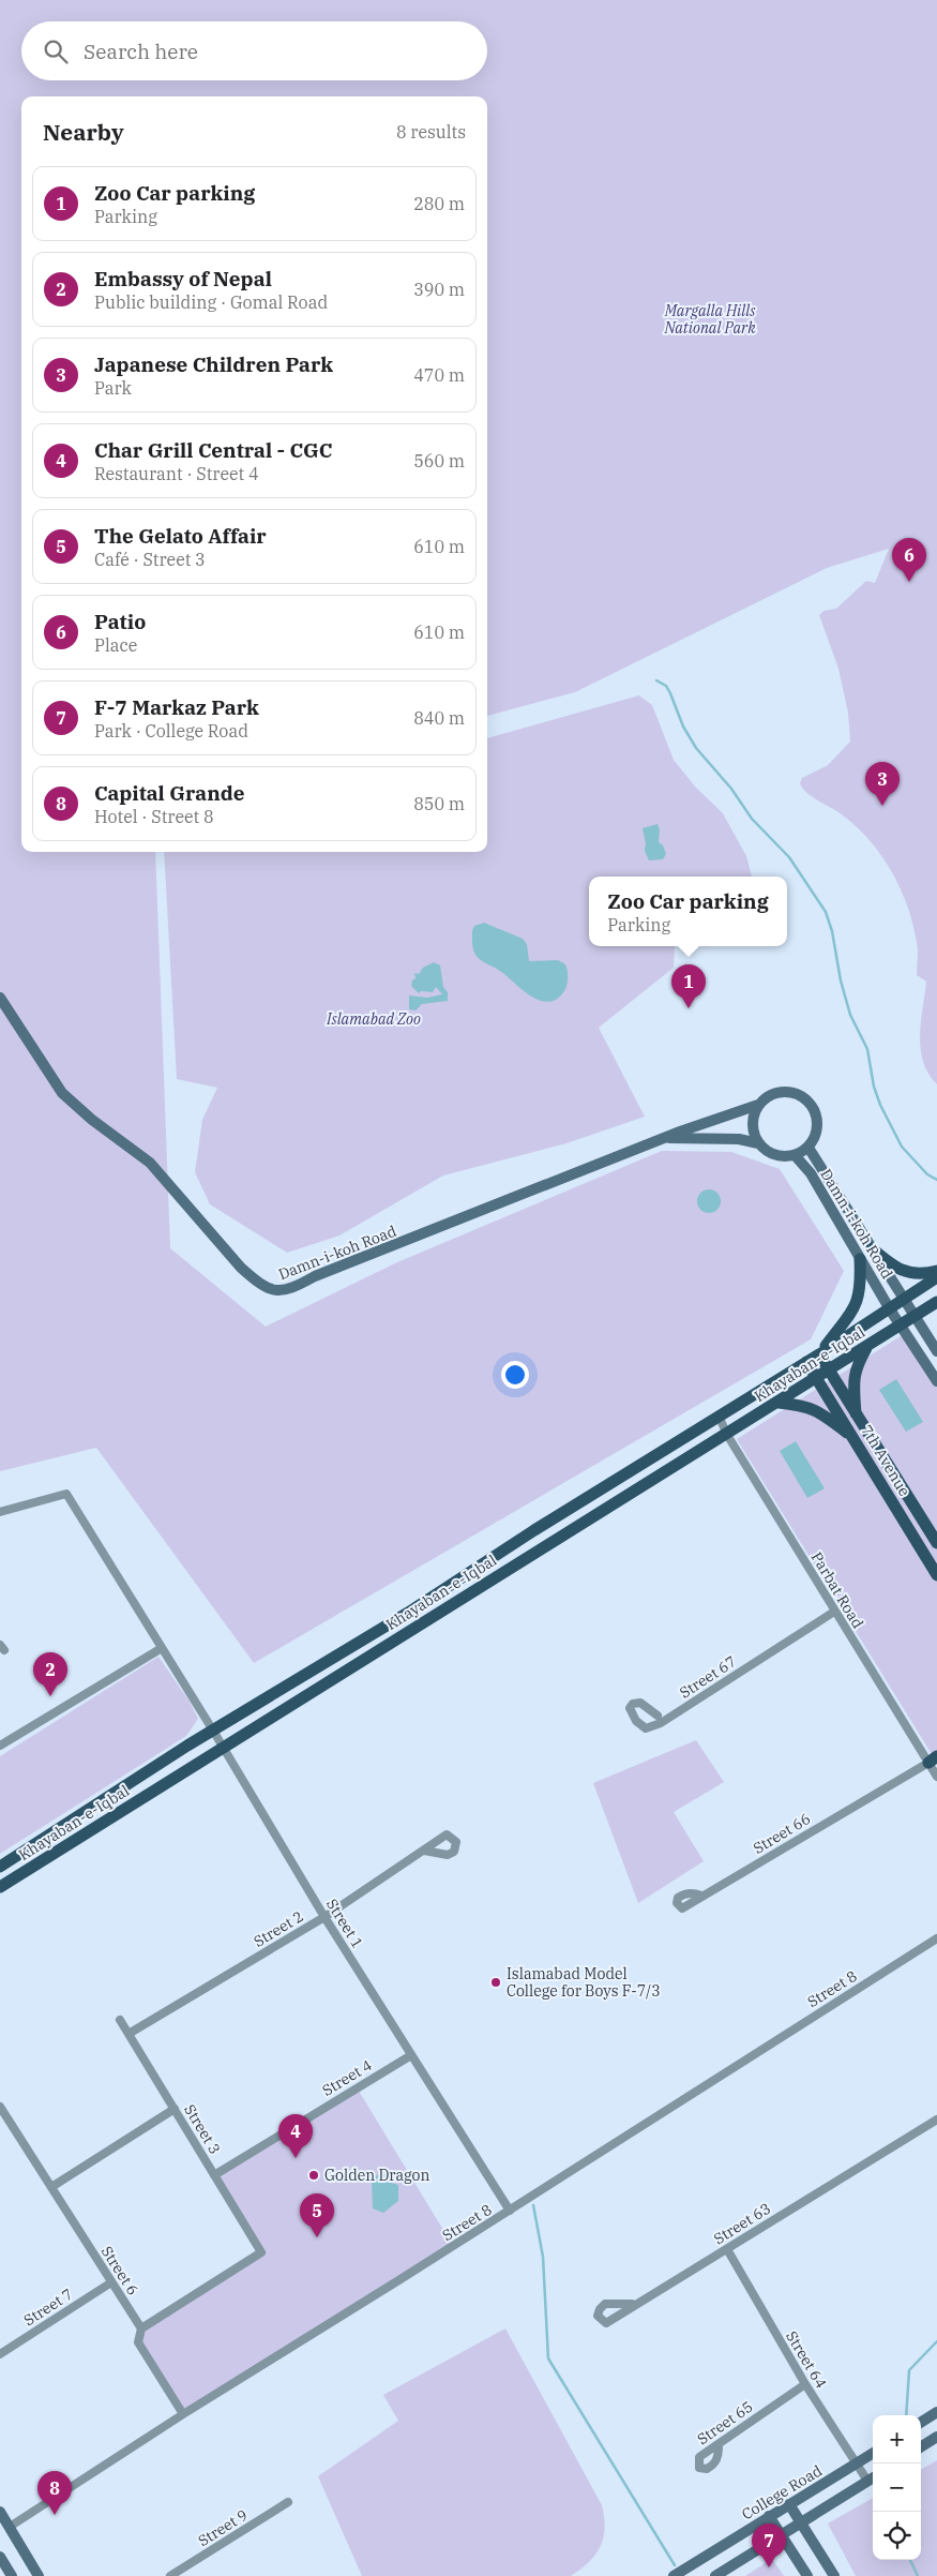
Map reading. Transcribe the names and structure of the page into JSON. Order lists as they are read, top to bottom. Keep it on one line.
{"streets":{"main road":["Damn-i-koh Road","Khayaban-e-Iqbal","7th Avenue","College Road"],"street":["Parbat Road","Street 67","Street 66","Street 1","Street 2","Street 8","Street 4","Street 3","Street 63","Street 6","Street 7","Street 64","Street 65","Street 9"]},"crossings":[["Damn-i-koh Road","Khayaban-e-Iqbal"],["Khayaban-e-Iqbal","7th Avenue"],["Khayaban-e-Iqbal","Parbat Road"],["Khayaban-e-Iqbal","Street 1"],["Parbat Road","Street 67"],["Parbat Road","Street 66"],["Street 1","Street 2"],["Street 1","Street 8"],["Street 1","Street 4"],["Street 2","Street 3"],["Street 4","Street 3"],["Street 3","Street 6"],["Street 63","Street 64"],["Street 6","Street 7"],["Street 64","Street 65"],["Street 64","College Road"]],"parks":["Margalla Hills National Park","Islamabad Zoo"],"places":["Islamabad Model College for Boys F-7/3","Golden Dragon"],"page":{"search":"Search here","heading":["Nearby","8 results"],"list":[{"mark":"1","name":"Zoo Car parking","note":"Parking","value":"280 m"},{"mark":"2","name":"Embassy of Nepal","note":"Public building · Gomal Road","value":"390 m"},{"mark":"3","name":"Japanese Children Park","note":"Park","value":"470 m"},{"mark":"4","name":"Char Grill Central - CGC","note":"Restaurant · Street 4","value":"560 m"},{"mark":"5","name":"The Gelato Affair","note":"Café · Street 3","value":"610 m"},{"mark":"6","name":"Patio","note":"Place","value":"610 m"},{"mark":"7","name":"F-7 Markaz Park","note":"Park · College Road","value":"840 m"},{"mark":"8","name":"Capital Grande","note":"Hotel · Street 8","value":"850 m"}],"pins":["6","3","1","2","4","5","8","7"],"popup":["Zoo Car parking","Parking"],"map_buttons":["+","−"]}}
